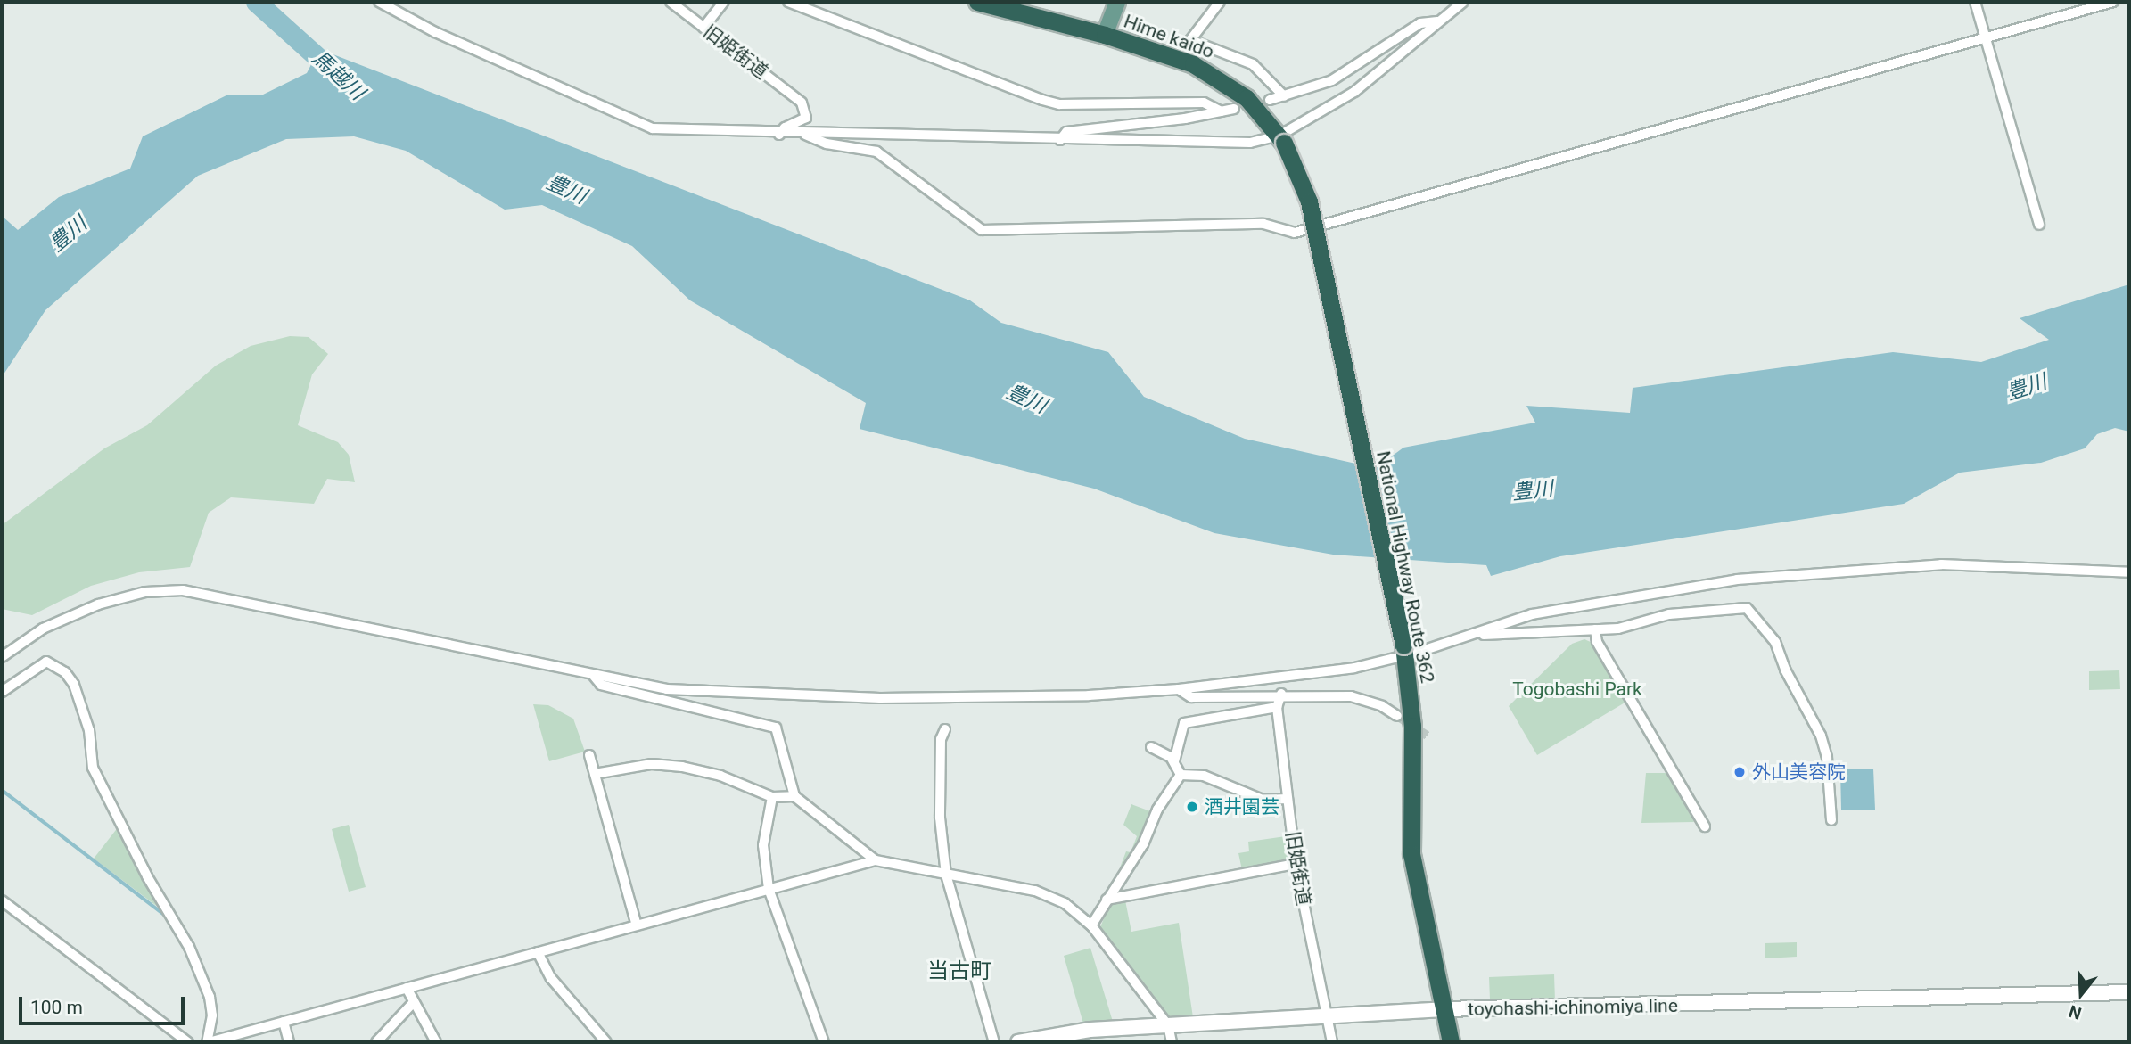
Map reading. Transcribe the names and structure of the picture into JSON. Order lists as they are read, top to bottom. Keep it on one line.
{"streets":{"highway":["Hime kaido","National Highway Route 362"],"main road":["toyohashi-ichinomiya line"],"street":["旧姫街道"]},"crossings":[["Hime kaido","National Highway Route 362"],["旧姫街道","toyohashi-ichinomiya line"],["National Highway Route 362","toyohashi-ichinomiya line"]],"districts":["当古町"],"water":["馬越川","豊川"],"parks":["Togobashi Park"],"places":["外山美容院","酒井園芸"],"scale_bar":"100 m","north":"bottom"}
